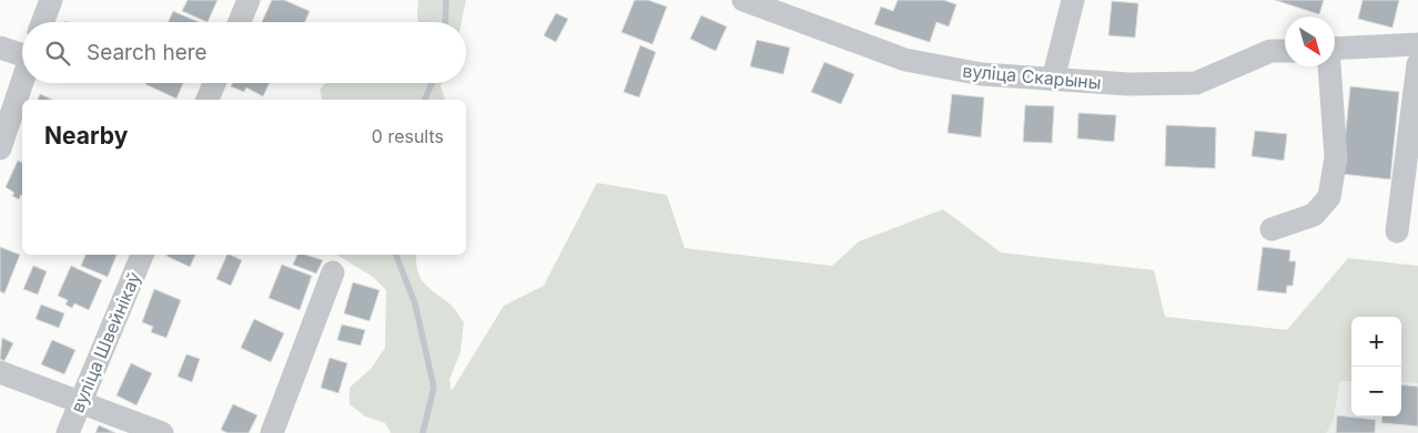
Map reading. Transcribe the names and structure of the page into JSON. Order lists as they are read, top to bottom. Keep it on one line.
{"streets":{"street":["вуліца Скарыны","вуліца Швейнікаў"]},"north":"bottom right","page":{"search":"Search here","heading":["Nearby","0 results"],"map_buttons":["+","−"]}}
